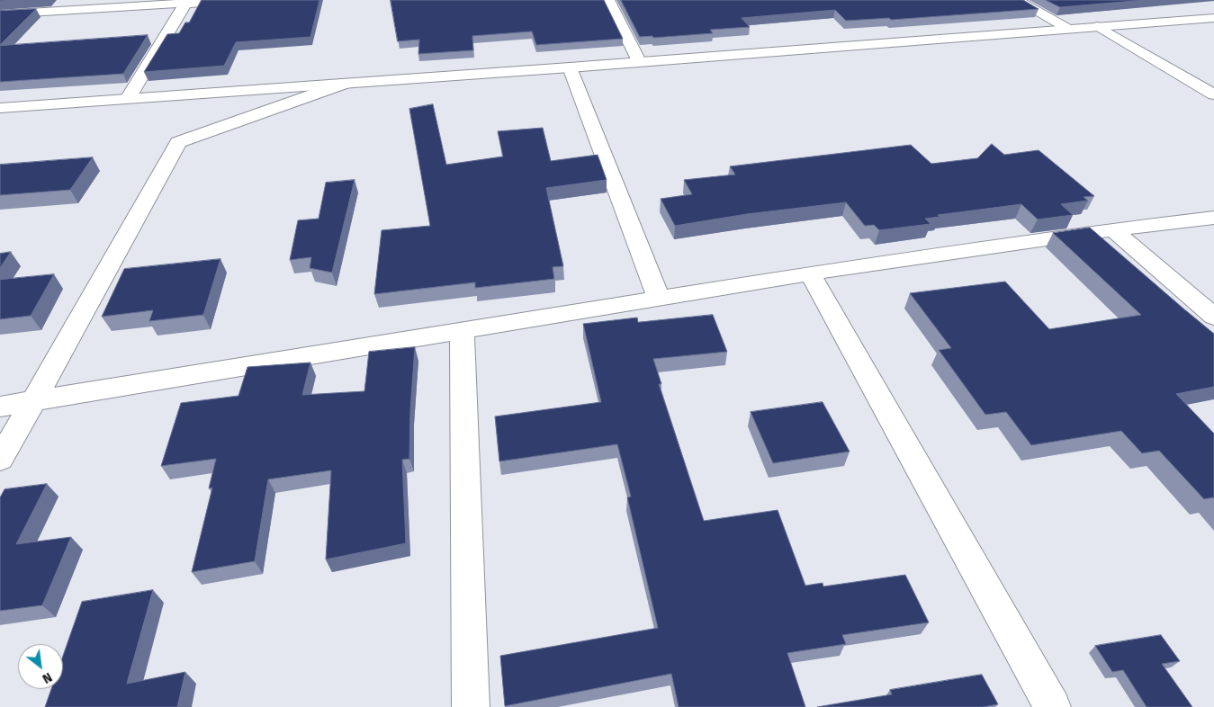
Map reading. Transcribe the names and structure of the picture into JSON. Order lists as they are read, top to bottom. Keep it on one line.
{"north":"bottom right"}
